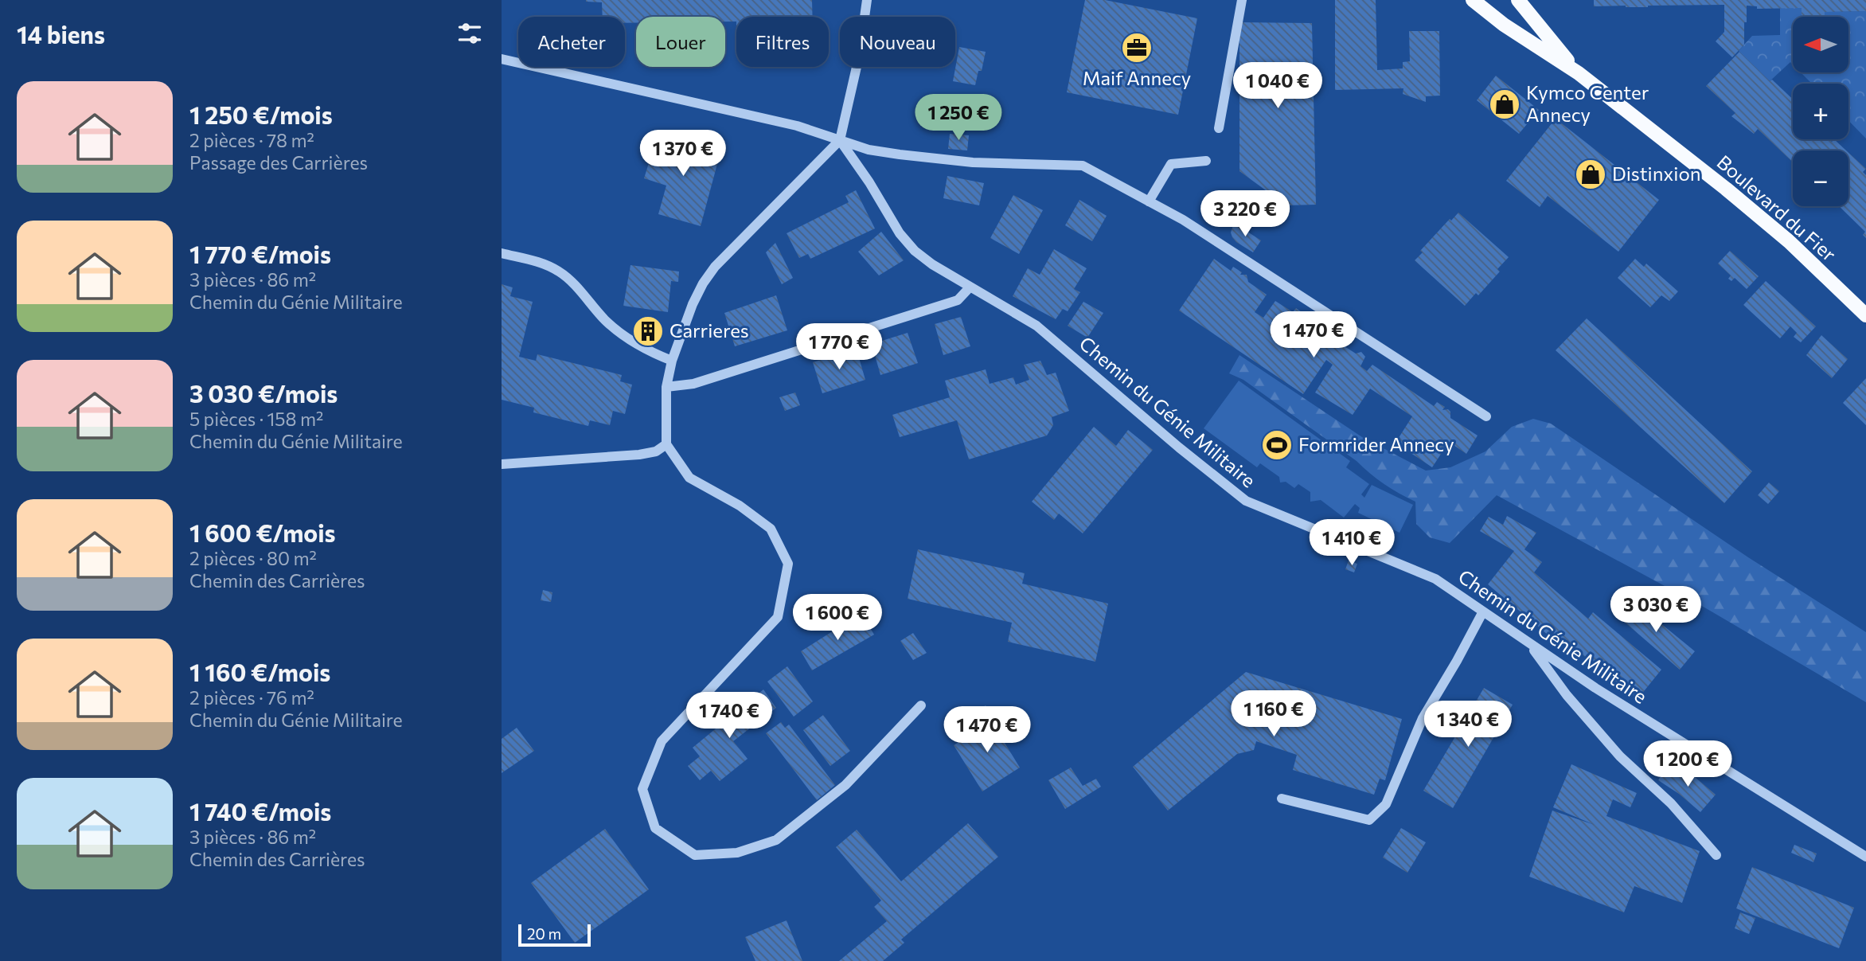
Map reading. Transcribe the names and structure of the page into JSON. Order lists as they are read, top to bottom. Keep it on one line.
{"streets":{"main road":["Boulevard du Fier"],"street":["Chemin du Génie Militaire"]},"places":{"office":["Maif Annecy"],"shop":["Kymco Center Annecy","Distinxion"],"building":["Carrieres"],"sports":["Formrider Annecy"]},"scale_bar":"20 m","north":"left","page":{"heading":"14 biens","map_buttons":["+","−"],"chip":["Acheter","Louer","Filtres","Nouveau"],"price":["1 040 €","1 250 €","1 370 €","3 220 €","1 470 €","1 770 €","1 410 €","3 030 €","1 600 €","1 160 €","1 740 €","1 340 €","1 470 €","1 200 €"],"list":[{"name":"1 250 €/mois","note":"2 pièces · 78 m² · Passage des Carrières"},{"name":"1 770 €/mois","note":"3 pièces · 86 m² · Chemin du Génie Militaire"},{"name":"3 030 €/mois","note":"5 pièces · 158 m² · Chemin du Génie Militaire"},{"name":"1 600 €/mois","note":"2 pièces · 80 m² · Chemin des Carrières"},{"name":"1 160 €/mois","note":"2 pièces · 76 m² · Chemin du Génie Militaire"},{"name":"1 740 €/mois","note":"3 pièces · 86 m² · Chemin des Carrières"}],"scale":"20 m"}}
